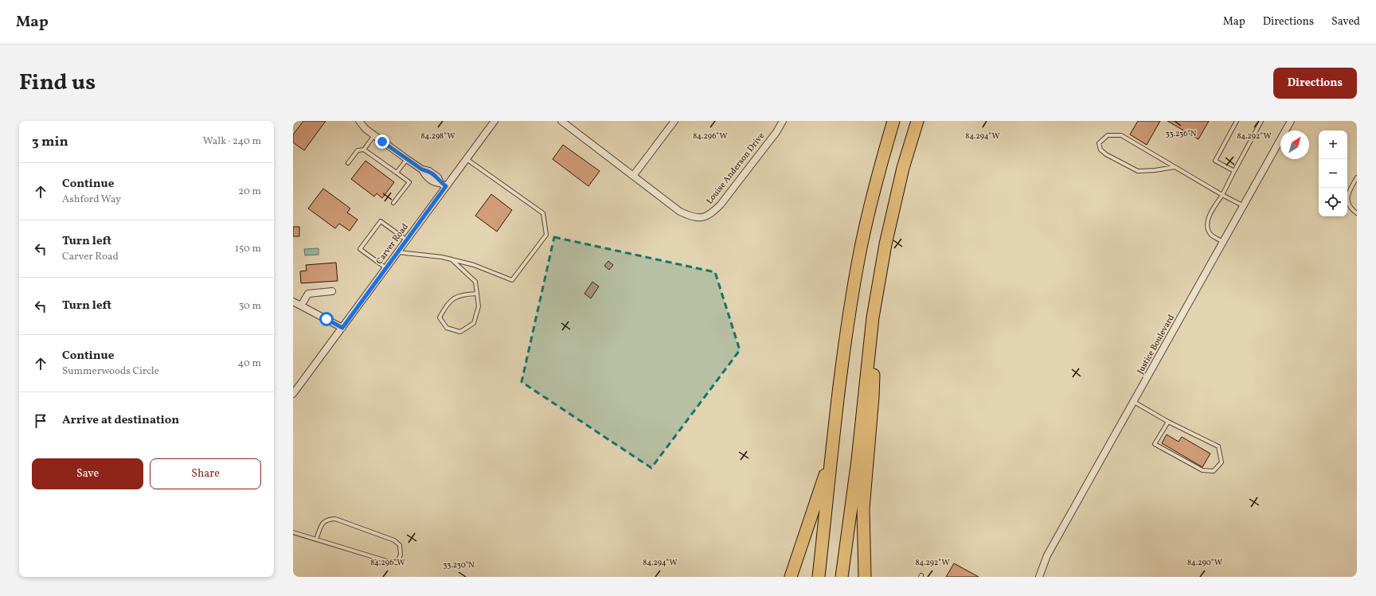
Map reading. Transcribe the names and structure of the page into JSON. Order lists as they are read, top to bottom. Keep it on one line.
{"streets":{"street":["Louise Anderson Drive","Carver Road","Justice Boulevard"]},"north":"top right","page":{"header":"Map","nav":["Map","Directions","Saved"],"title":"Find us","buttons":["Directions",["Save","Share"]],"heading":["3 min","Walk · 240 m"],"map_buttons":["+","−"],"list":[["Continue","Ashford Way","20 m"],["Turn left","Carver Road","150 m"],["Turn left","30 m"],["Continue","Summerwoods Circle","40 m"],"Arrive at destination"]},"coordinates":["33.236°N","84.296°W","84.294°W","84.292°W","84.298°W","84.290°W","33.230°N"]}
